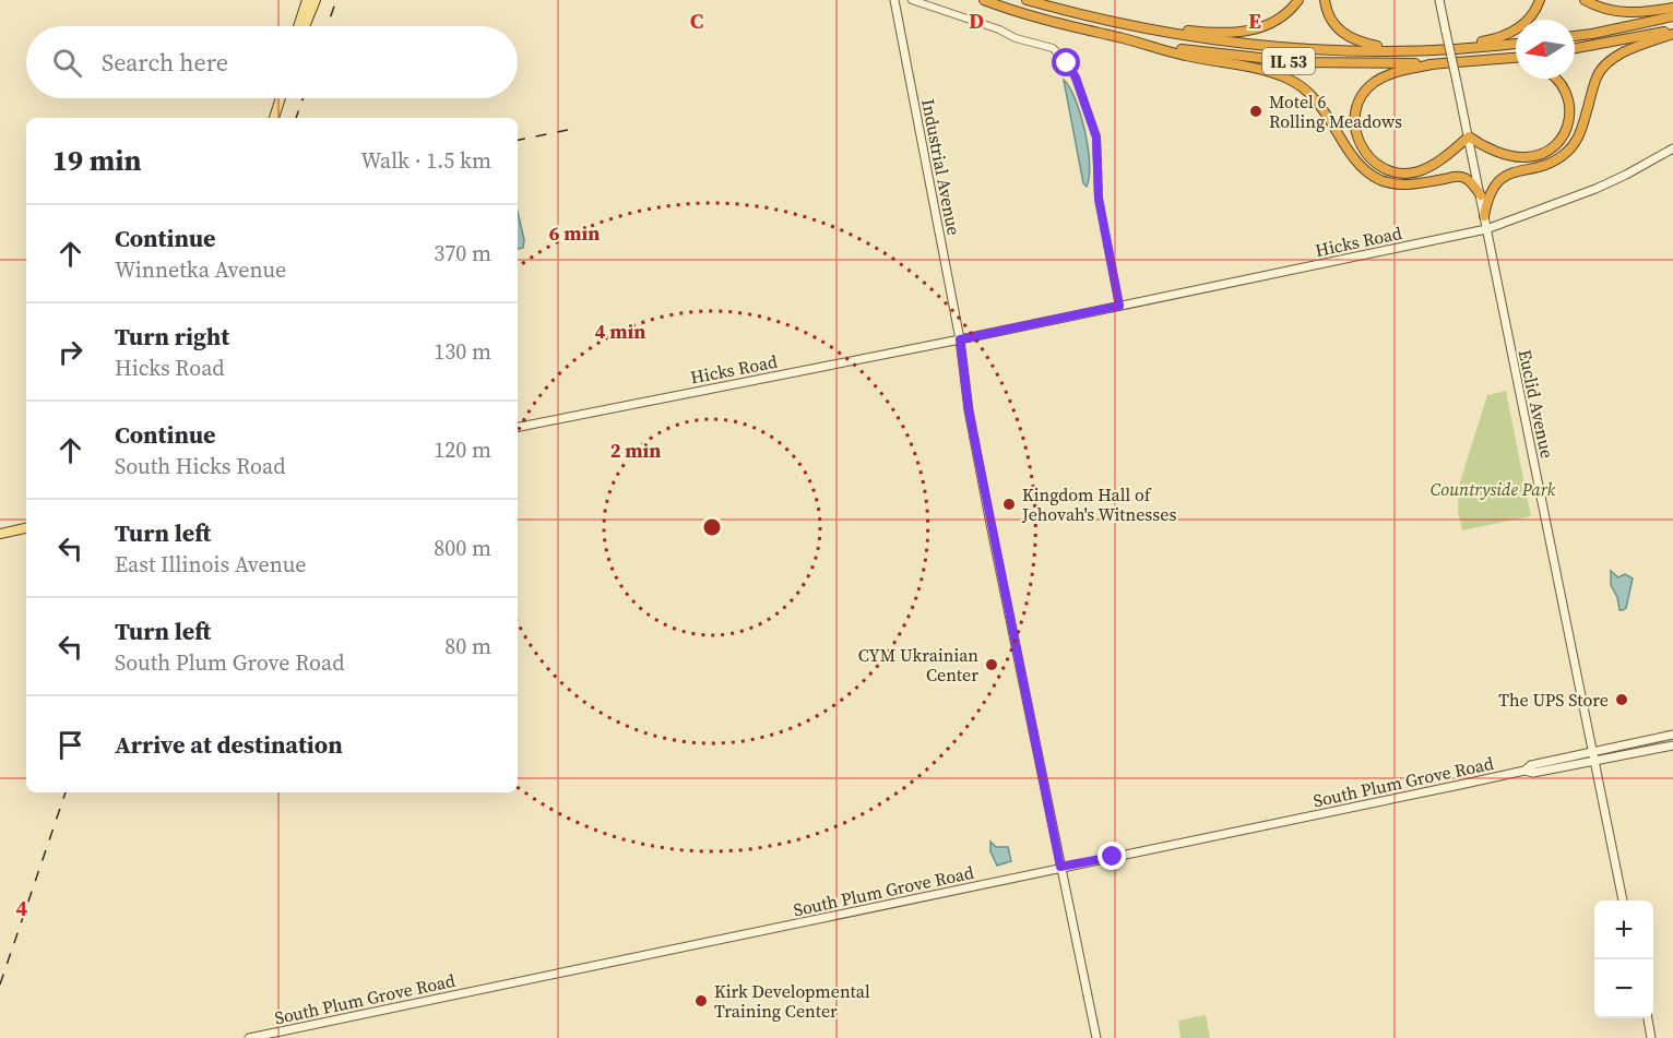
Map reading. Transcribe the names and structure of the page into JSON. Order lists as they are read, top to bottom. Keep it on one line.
{"streets":{"highway":["IL 53"],"main road":["Industrial Avenue","Hicks Road","Euclid Avenue","South Plum Grove Road"]},"crossings":[["Industrial Avenue","Hicks Road"],["Industrial Avenue","South Plum Grove Road"],["Hicks Road","Euclid Avenue"],["Euclid Avenue","South Plum Grove Road"]],"parks":["Countryside Park"],"places":["Motel 6 Rolling Meadows","Kingdom Hall of Jehovah's Witnesses","CYM Ukrainian Center","The UPS Store","Kirk Developmental Training Center"],"north":"left","page":{"search":"Search here","heading":["19 min","Walk · 1.5 km"],"list":[["Continue","Winnetka Avenue","370 m"],["Turn right","Hicks Road","130 m"],["Continue","South Hicks Road","120 m"],["Turn left","East Illinois Avenue","800 m"],["Turn left","South Plum Grove Road","80 m"],"Arrive at destination"],"map_buttons":["+","−"]},"grid":{"columns":["C","D","E"],"rows":["4"]},"rings":["6 min","4 min","2 min"]}
